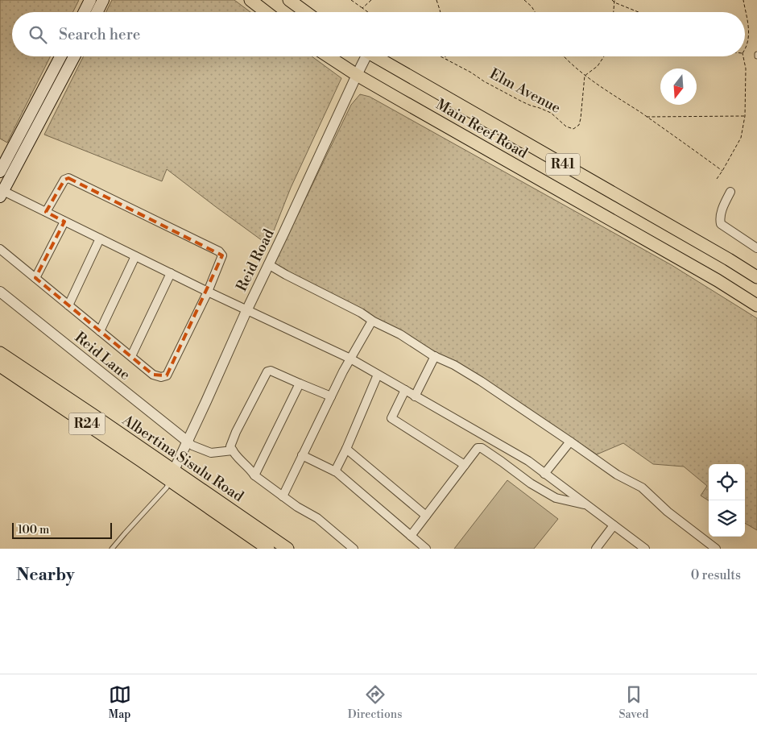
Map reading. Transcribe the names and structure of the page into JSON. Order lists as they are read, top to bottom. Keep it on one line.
{"streets":{"main road":["Main Reef Road","R41","R24","Albertina Sisulu Road"],"street":["Reid Road","Reid Lane"],"path":["Elm Avenue"]},"crossings":[["Main Reef Road","Reid Road"],["Reid Road","Reid Lane"],["Reid Road","Albertina Sisulu Road"]],"scale_bar":"100 m","north":"bottom","page":{"search":"Search here","scale":"100 m","heading":["Nearby","0 results"],"nav":["Map","Directions","Saved"]}}
